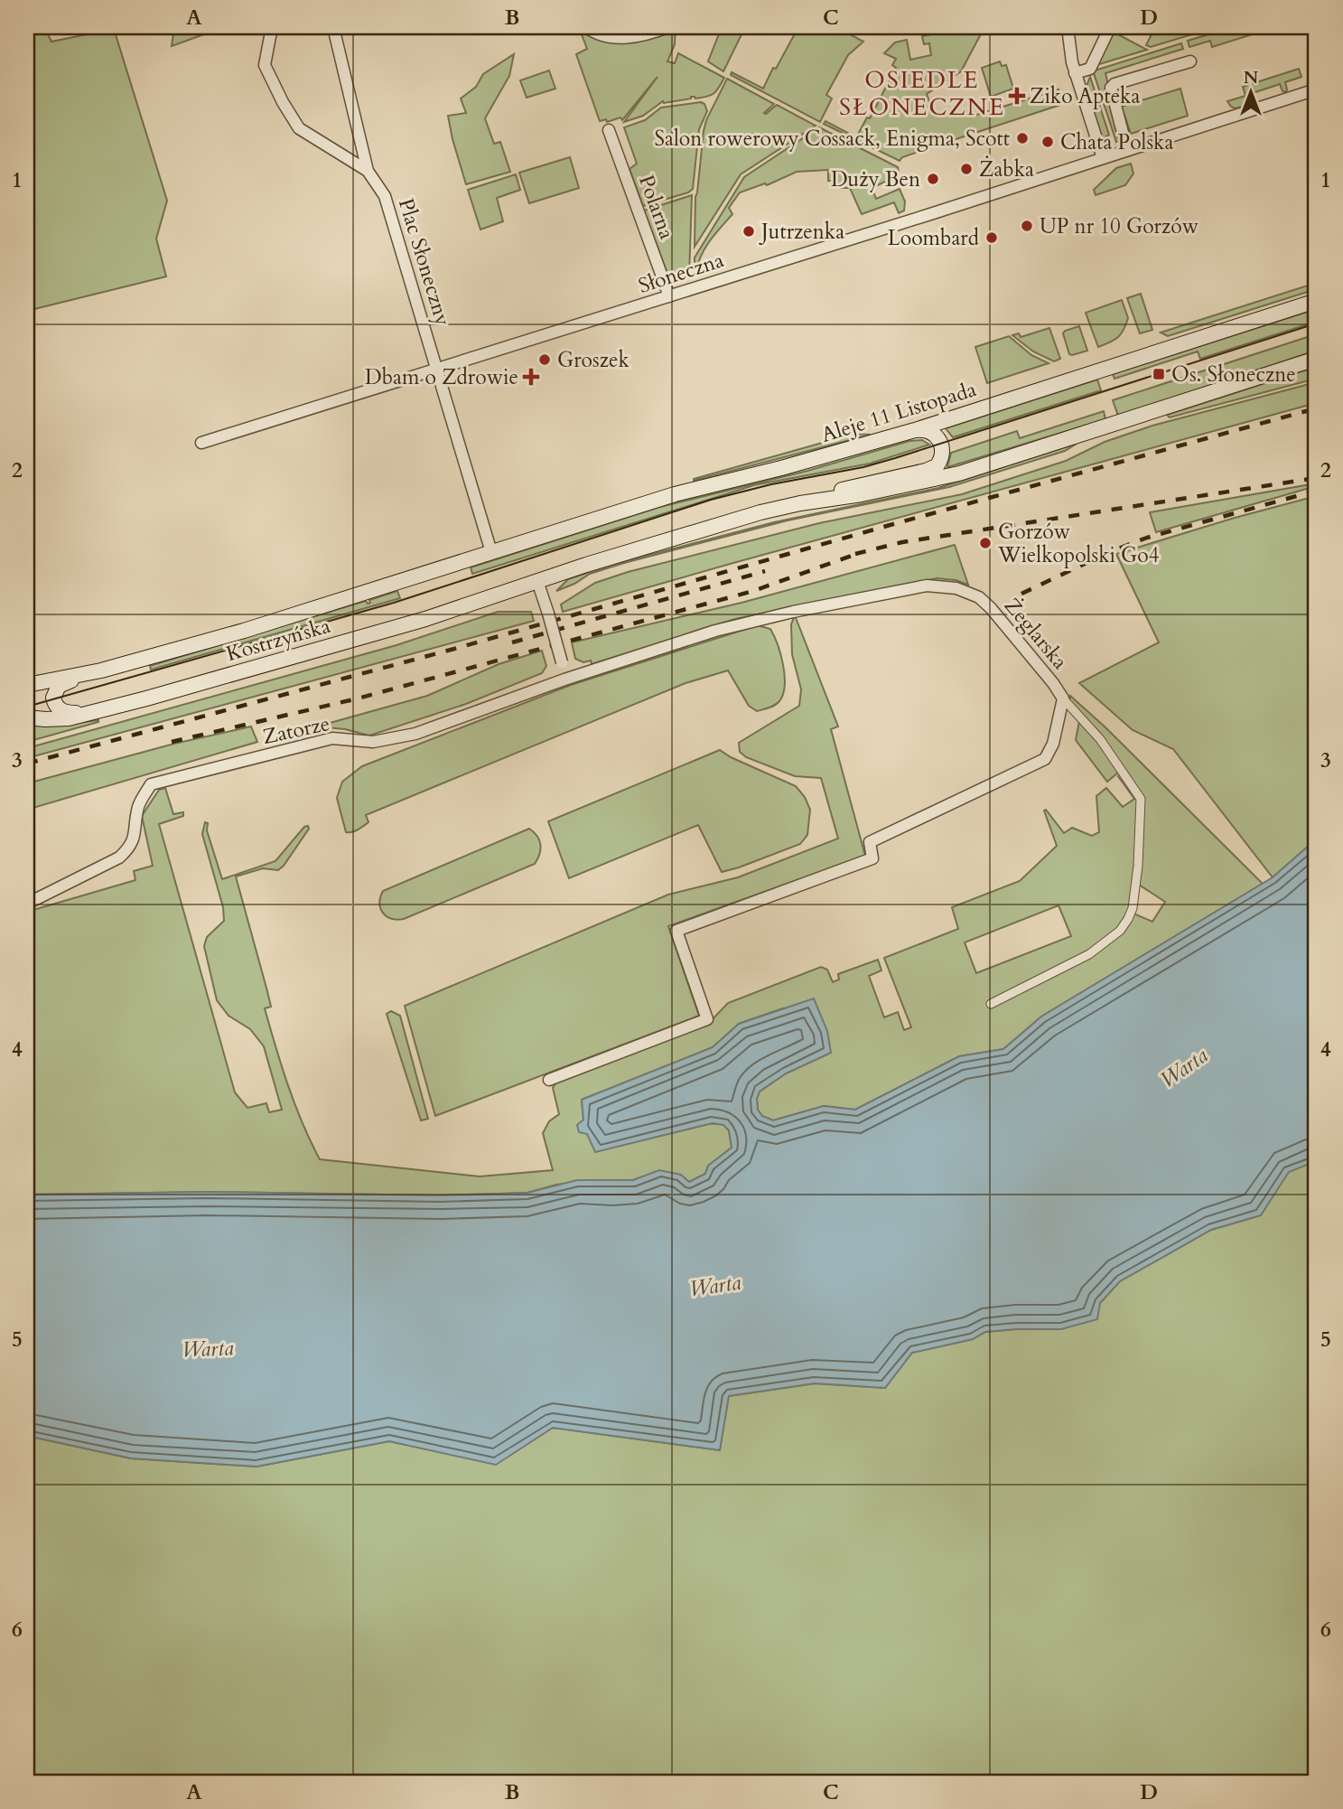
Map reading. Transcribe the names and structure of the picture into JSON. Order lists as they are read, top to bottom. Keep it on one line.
{"streets":{"main road":["Aleje 11 Listopada","Kostrzyńska"],"street":["Polarna","Plac Słoneczny","Słoneczna","Żeglarska","Zatorze"]},"crossings":[["Polarna","Słoneczna"],["Plac Słoneczny","Słoneczna"],["Plac Słoneczny","Aleje 11 Listopada"],["Plac Słoneczny","Kostrzyńska"],["Aleje 11 Listopada","Kostrzyńska"],["Żeglarska","Zatorze"]],"districts":["OSIEDLE SŁONECZNE"],"water":["Warta"],"places":{"health":["Ziko Apteka","Dbam o Zdrowie"],"other":["Salon rowerowy Cossack, Enigma, Scott","Chata Polska","Żabka","Duży Ben","UP nr 10 Gorzów","Jutrzenka","Loombard","Groszek","Gorzów Wielkopolski Go4"],"transit":["Os. Słoneczne"]},"north":"top","grid":{"columns":["A","B","C","D"],"rows":["1","2","3","4","5","6"]}}
